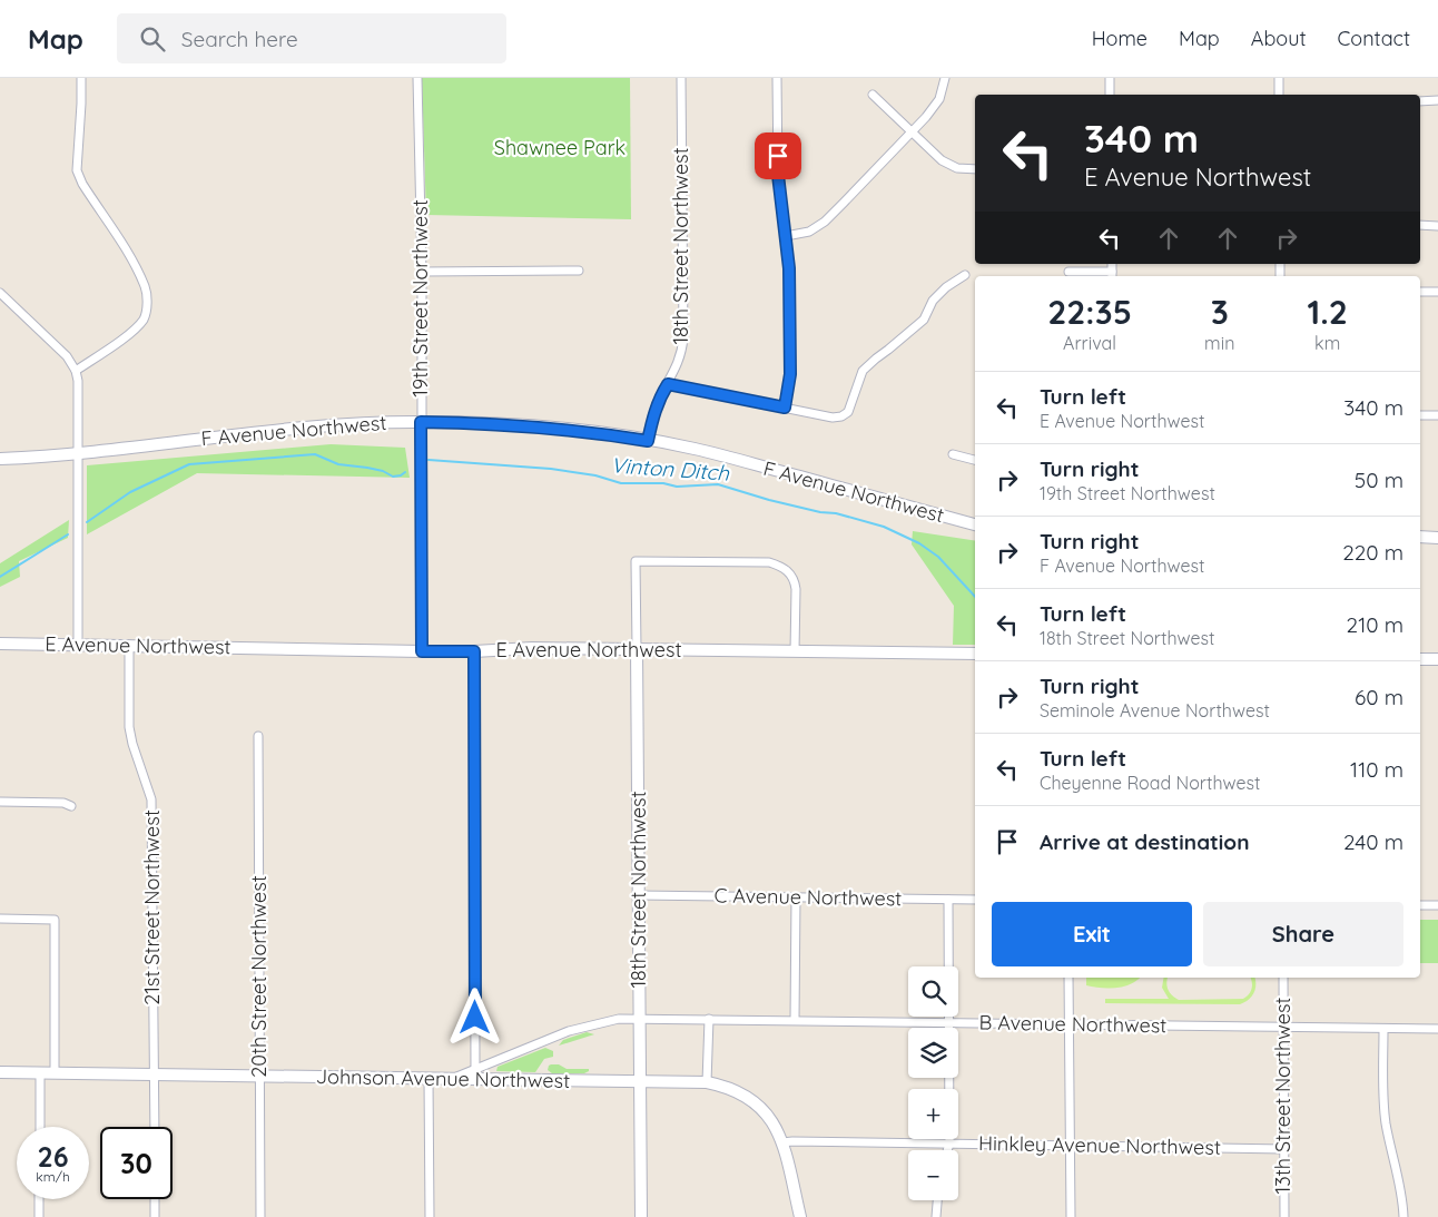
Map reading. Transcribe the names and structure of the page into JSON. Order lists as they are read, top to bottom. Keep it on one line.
{"streets":{"street":["18th Street Northwest","19th Street Northwest","F Avenue Northwest","E Avenue Northwest","C Avenue Northwest","21st Street Northwest","20th Street Northwest","B Avenue Northwest","Johnson Avenue Northwest","13th Street Northwest","Hinkley Avenue Northwest"]},"crossings":[["18th Street Northwest","F Avenue Northwest"],["18th Street Northwest","E Avenue Northwest"],["18th Street Northwest","C Avenue Northwest"],["18th Street Northwest","B Avenue Northwest"],["18th Street Northwest","Johnson Avenue Northwest"],["19th Street Northwest","F Avenue Northwest"],["19th Street Northwest","E Avenue Northwest"],["E Avenue Northwest","21st Street Northwest"],["21st Street Northwest","Johnson Avenue Northwest"],["20th Street Northwest","Johnson Avenue Northwest"],["B Avenue Northwest","Johnson Avenue Northwest"],["B Avenue Northwest","13th Street Northwest"],["Johnson Avenue Northwest","Hinkley Avenue Northwest"],["13th Street Northwest","Hinkley Avenue Northwest"]],"water":["Vinton Ditch"],"parks":["Shawnee Park"],"page":{"header":"Map","search":"Search here","nav":["Home","Map","About","Contact"],"turn":["340 m","E Avenue Northwest"],"eta":["22:35","Arrival","3","min","1.2","km"],"list":[{"name":"Turn left","note":"E Avenue Northwest","value":"340 m"},{"name":"Turn right","note":"19th Street Northwest","value":"50 m"},{"name":"Turn right","note":"F Avenue Northwest","value":"220 m"},{"name":"Turn left","note":"18th Street Northwest","value":"210 m"},{"name":"Turn right","note":"Seminole Avenue Northwest","value":"60 m"},{"name":"Turn left","note":"Cheyenne Road Northwest","value":"110 m"},{"name":"Arrive at destination","value":"240 m"}],"buttons":["Exit","Share"],"map_buttons":["+","−"],"speed":"26 km/h","limit":"30"}}
